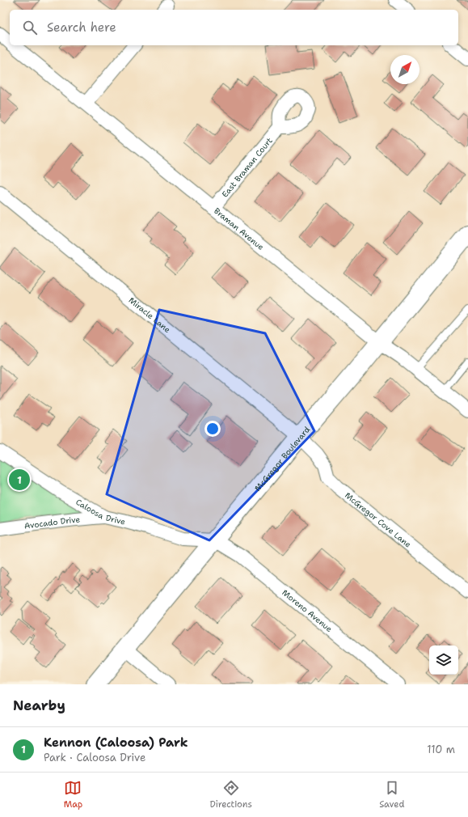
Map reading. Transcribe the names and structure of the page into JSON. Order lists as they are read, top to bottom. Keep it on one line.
{"streets":{"main road":["McGregor Boulevard"],"street":["East Braman Court","Braman Avenue","Miracle Lane","Caloosa Drive","McGregor Cove Lane","Avocado Drive","Moreno Avenue"]},"crossings":[["East Braman Court","Braman Avenue"],["Braman Avenue","McGregor Boulevard"],["Miracle Lane","McGregor Boulevard"],["Miracle Lane","McGregor Cove Lane"],["McGregor Boulevard","Caloosa Drive"],["McGregor Boulevard","McGregor Cove Lane"],["McGregor Boulevard","Moreno Avenue"],["Caloosa Drive","Avocado Drive"],["Caloosa Drive","Moreno Avenue"]],"north":"top right","page":{"search":"Search here","pins":"1","heading":"Nearby","list":[{"mark":"1","name":"Kennon (Caloosa) Park","note":"Park · Caloosa Drive","value":"110 m"}],"nav":["Map","Directions","Saved"]}}
